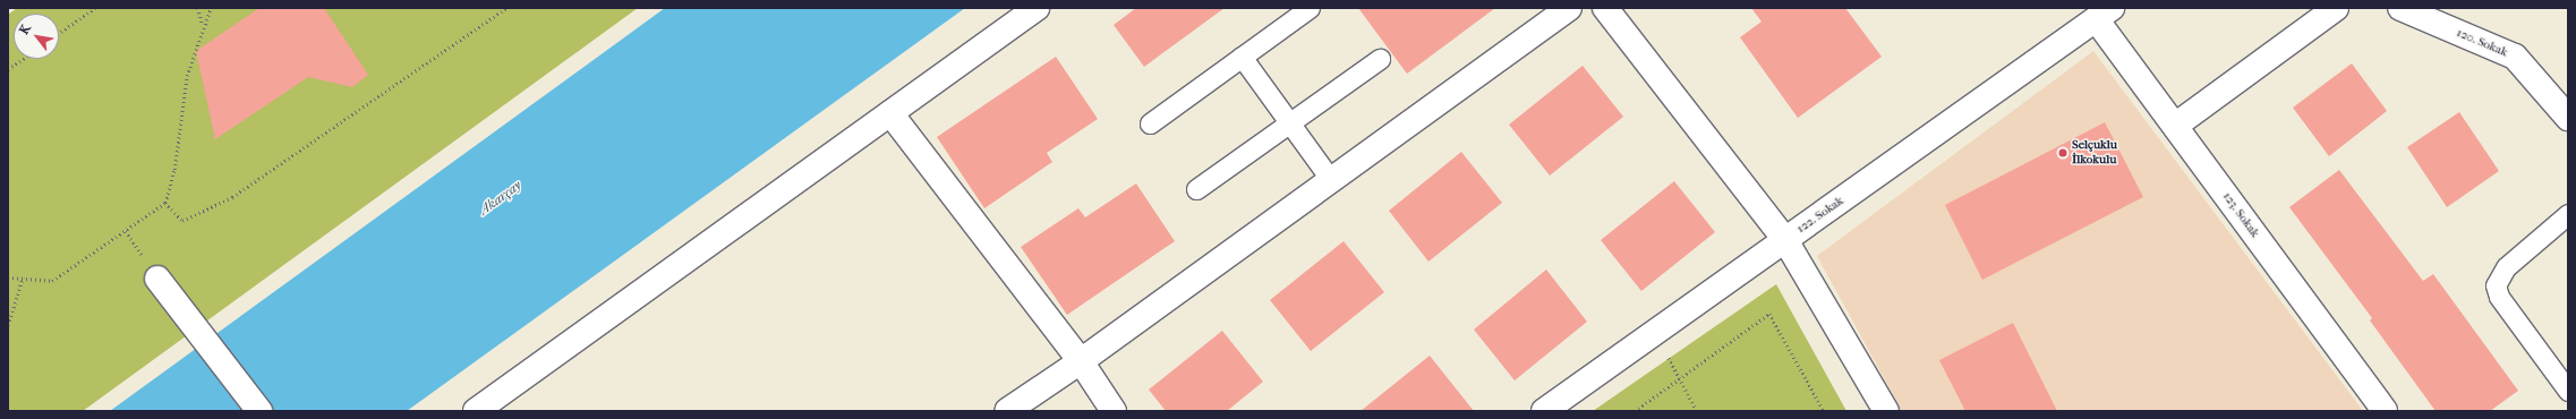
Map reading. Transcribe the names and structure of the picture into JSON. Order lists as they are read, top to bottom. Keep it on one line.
{"streets":{"street":["120. Sokak","122. Sokak","123. Sokak"]},"crossings":[["122. Sokak","123. Sokak"]],"water":["Akarçay"],"places":["Selçuklu İlkokulu"],"north":"top left"}
